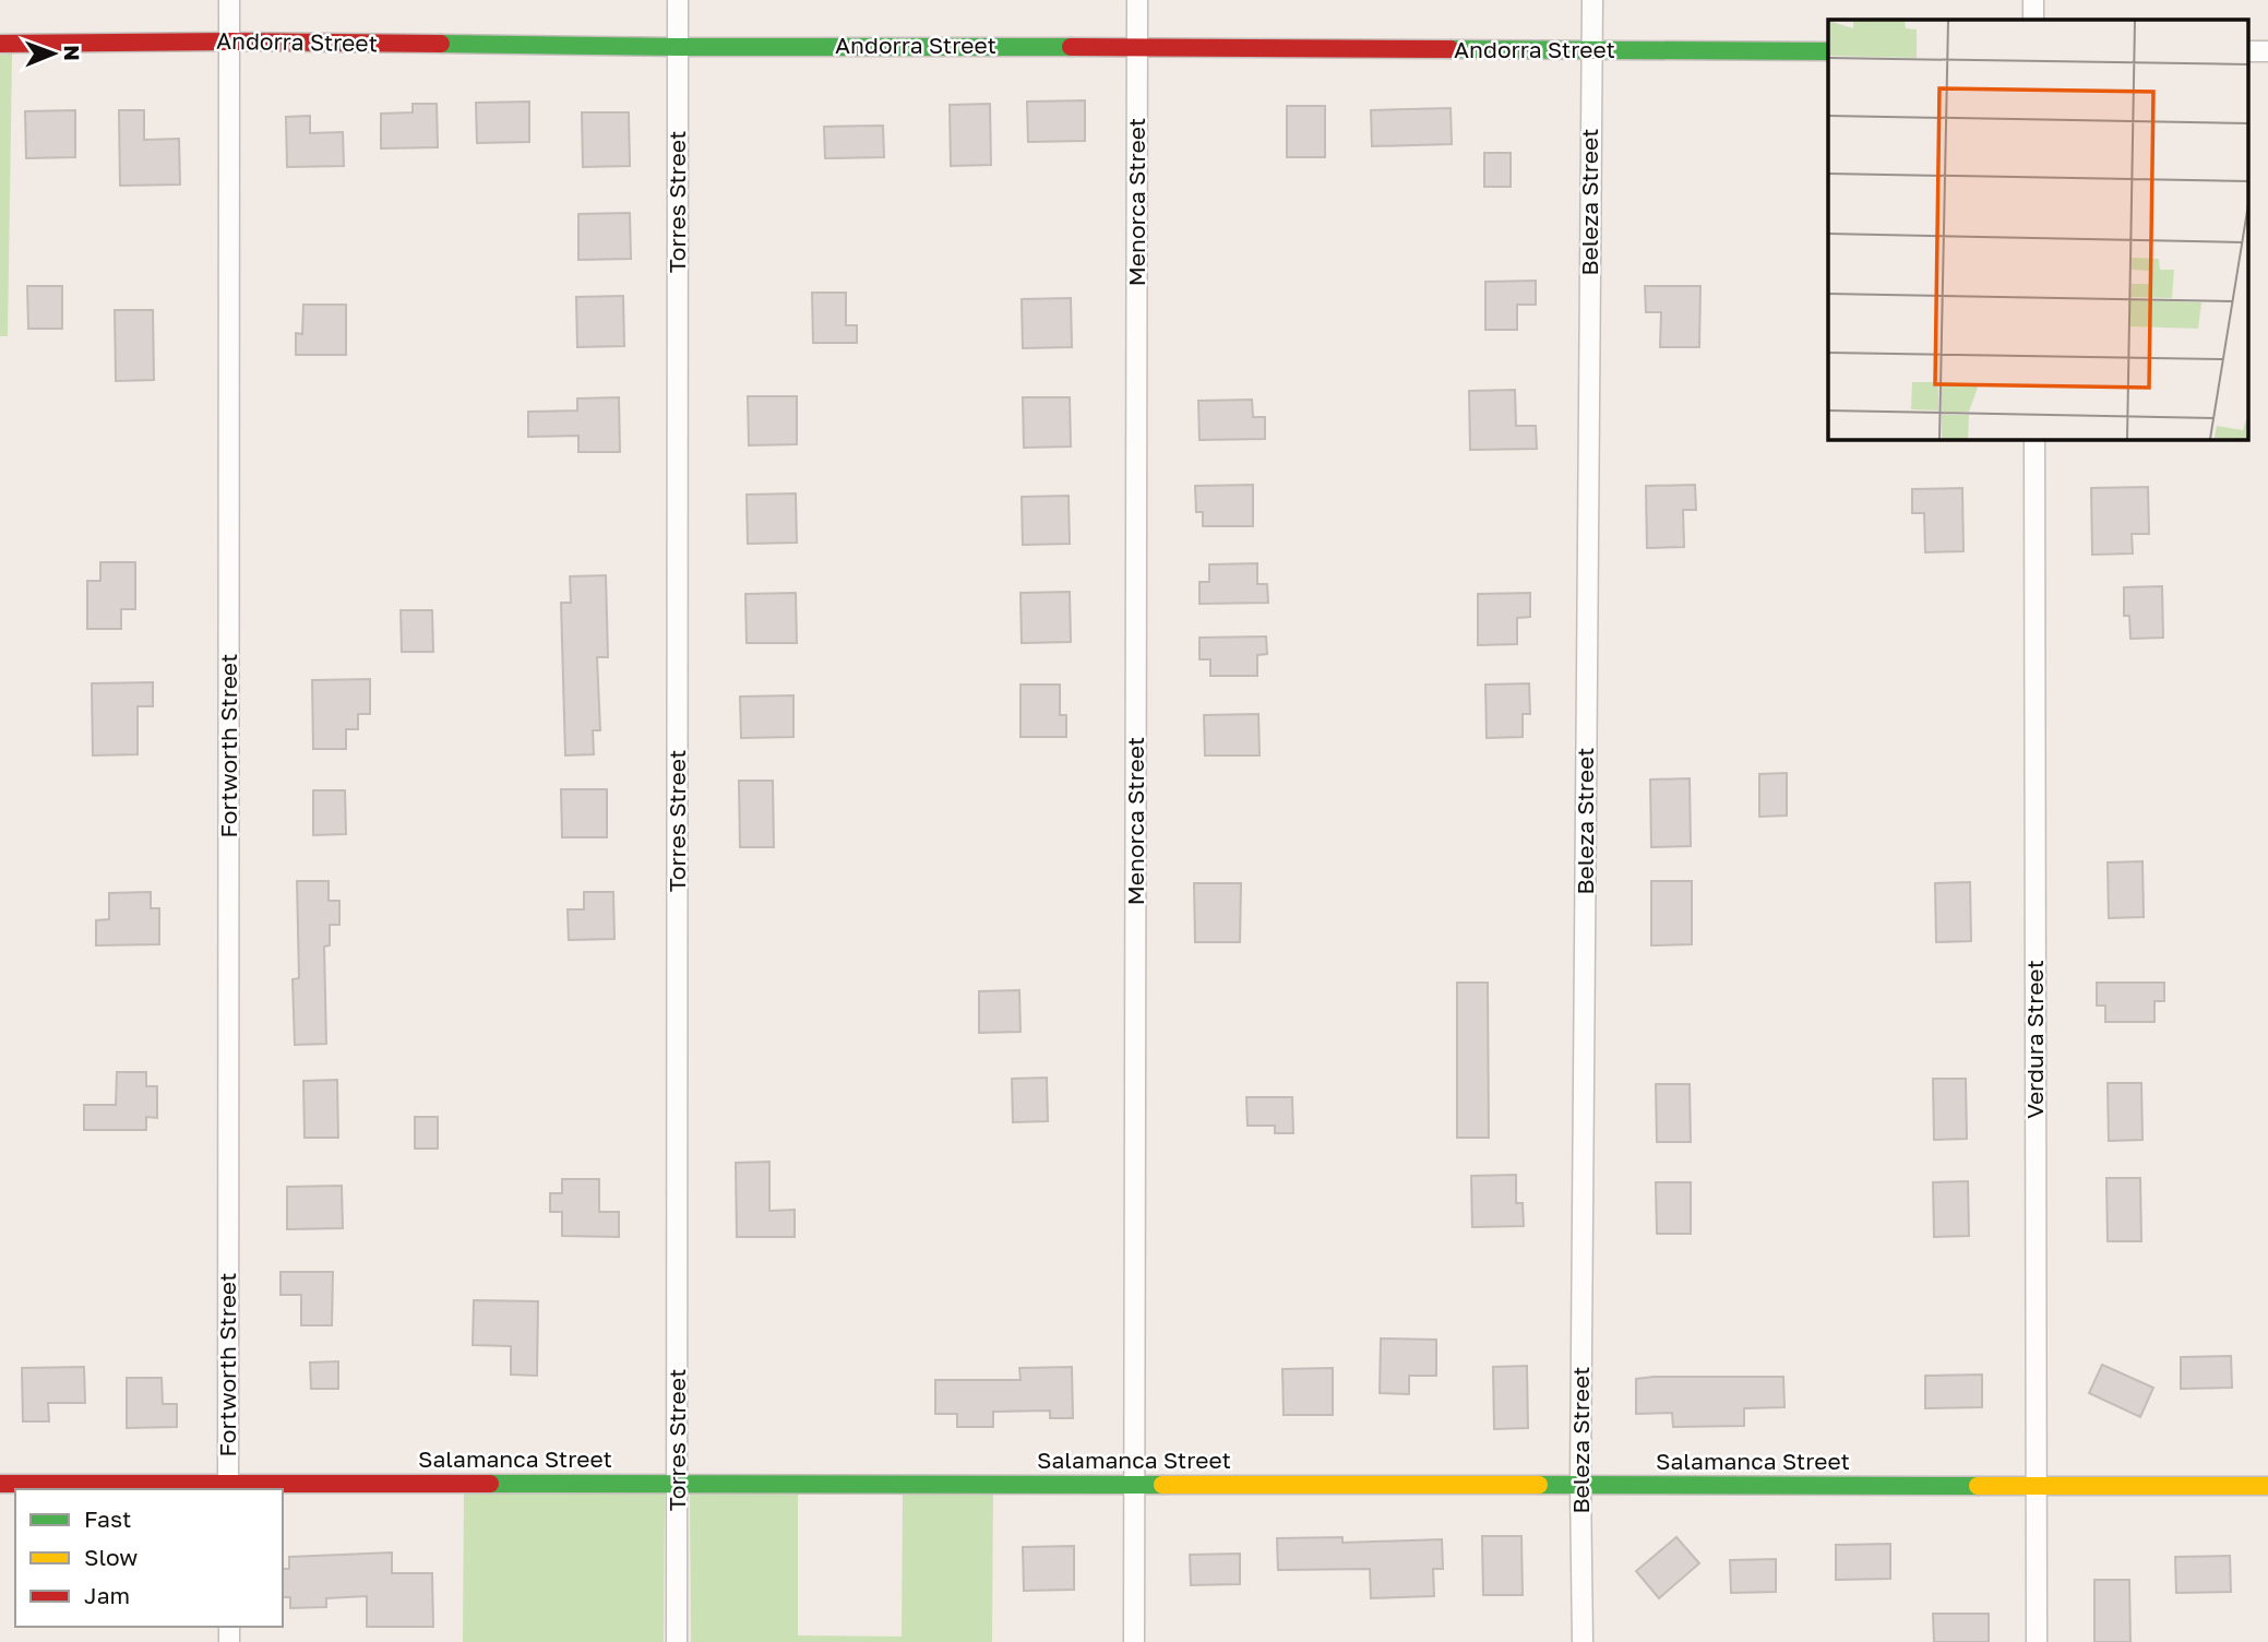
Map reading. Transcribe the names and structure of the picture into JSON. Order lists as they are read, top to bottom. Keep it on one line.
{"streets":{"street":["Andorra Street","Torres Street","Menorca Street","Beleza Street","Fortworth Street","Verdura Street","Salamanca Street"]},"crossings":[["Andorra Street","Torres Street"],["Andorra Street","Menorca Street"],["Andorra Street","Beleza Street"],["Andorra Street","Fortworth Street"],["Torres Street","Salamanca Street"],["Menorca Street","Salamanca Street"],["Beleza Street","Salamanca Street"],["Fortworth Street","Salamanca Street"],["Verdura Street","Salamanca Street"]],"legend":["Fast","Slow","Jam"],"north":"right"}
